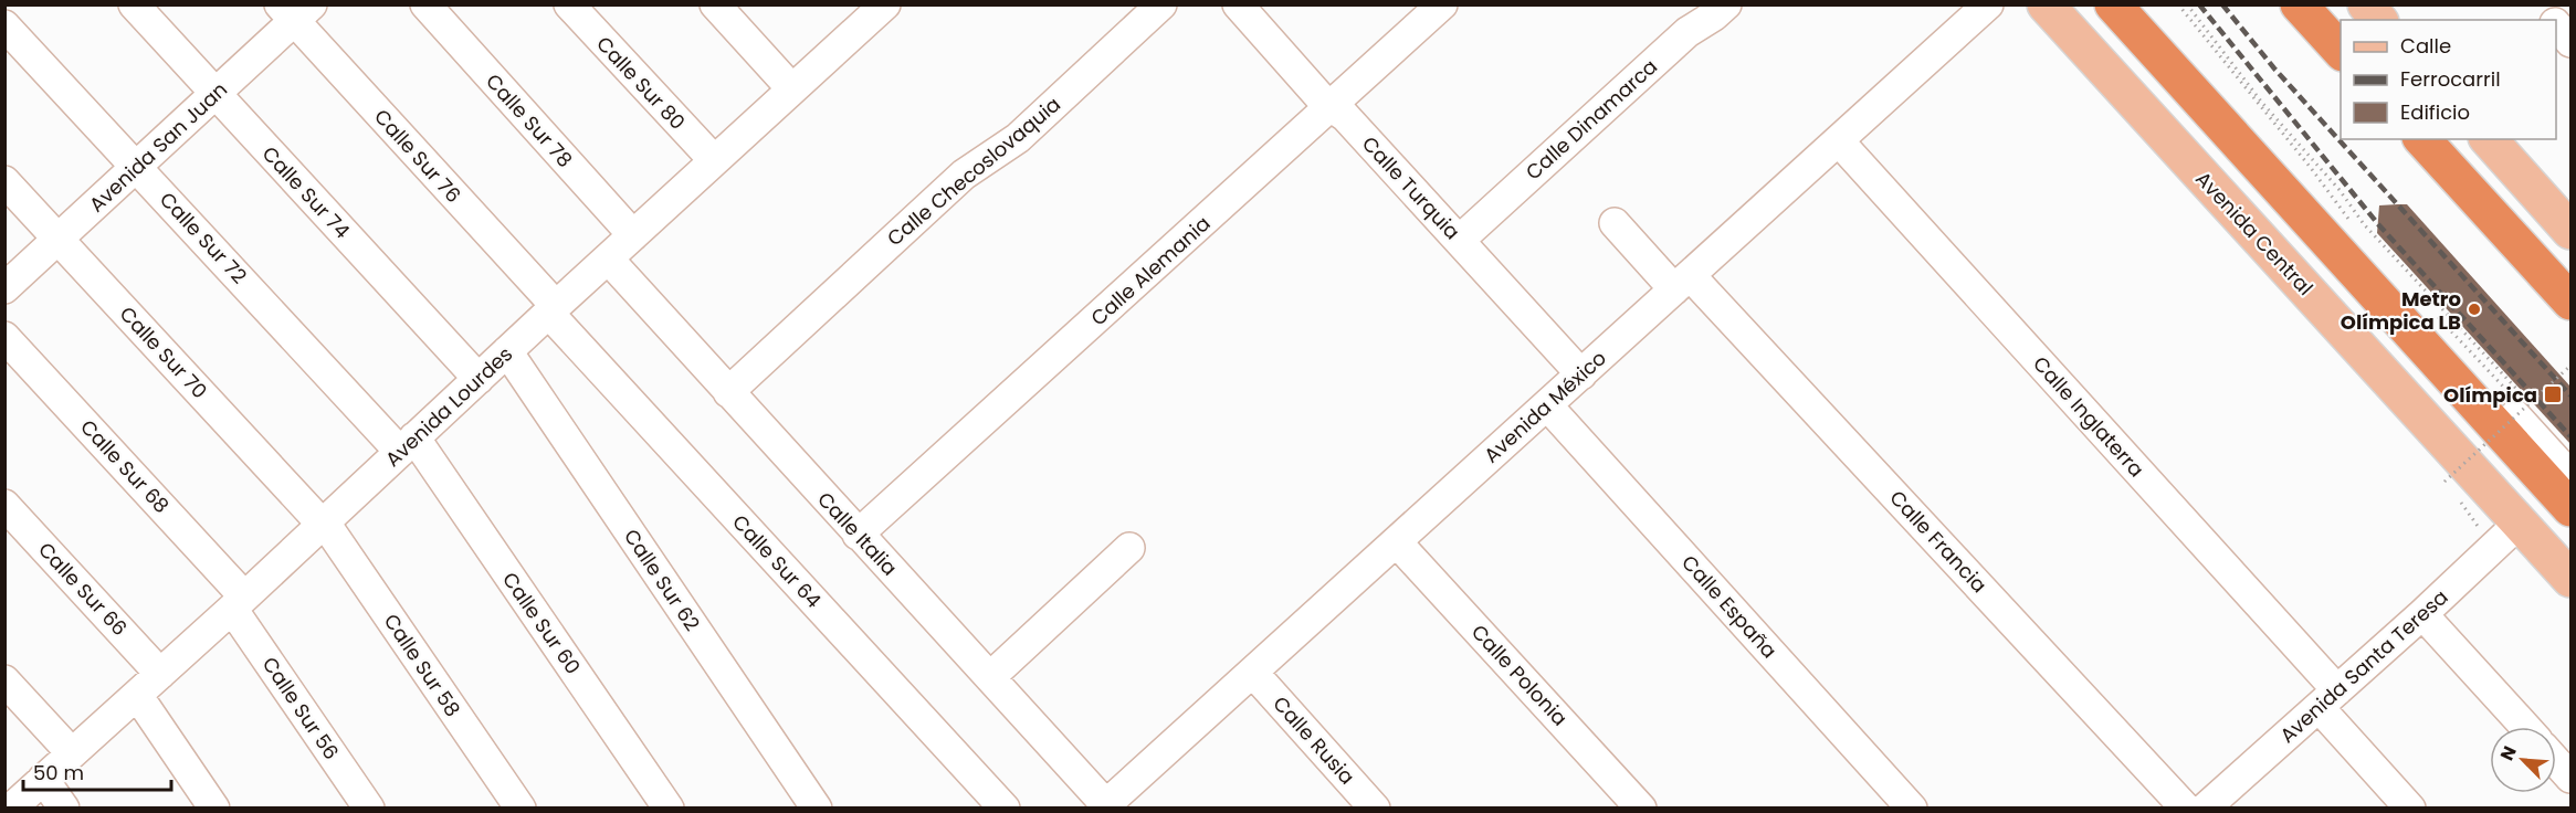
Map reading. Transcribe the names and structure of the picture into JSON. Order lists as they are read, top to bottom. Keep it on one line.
{"streets":{"main road":["Avenida Central"],"street":["Calle Sur 80","Calle Dinamarca","Calle Sur 78","Avenida San Juan","Calle Sur 76","Calle Checoslovaquia","Calle Turquia","Calle Sur 74","Calle Sur 72","Calle Alemania","Calle Sur 70","Avenida Lourdes","Avenida México","Calle Inglaterra","Calle Sur 68","Calle Italia","Calle Francia","Calle Sur 64","Calle Sur 62","Calle Sur 66","Calle España","Calle Sur 60","Calle Sur 58","Avenida Santa Teresa","Calle Polonia","Calle Sur 56","Calle Rusia"]},"crossings":[["Calle Sur 80","Avenida Lourdes"],["Calle Dinamarca","Calle Turquia"],["Calle Sur 78","Avenida Lourdes"],["Avenida San Juan","Calle Sur 76"],["Avenida San Juan","Calle Sur 74"],["Avenida San Juan","Calle Sur 72"],["Avenida San Juan","Calle Sur 70"],["Calle Sur 76","Avenida Lourdes"],["Calle Sur 76","Calle Sur 64"],["Calle Checoslovaquia","Calle Italia"],["Calle Turquia","Calle Alemania"],["Calle Turquia","Avenida México"],["Calle Sur 74","Avenida Lourdes"],["Avenida Central","Avenida Santa Teresa"],["Calle Sur 72","Avenida Lourdes"],["Calle Sur 72","Calle Sur 60"],["Calle Alemania","Calle Italia"],["Calle Sur 70","Avenida Lourdes"],["Calle Sur 70","Calle Sur 58"],["Avenida Lourdes","Calle Sur 68"],["Avenida Lourdes","Calle Italia"],["Avenida Lourdes","Calle Sur 64"],["Avenida Lourdes","Calle Sur 62"],["Avenida Lourdes","Calle Sur 66"],["Avenida Lourdes","Calle Sur 60"],["Avenida Lourdes","Calle Sur 58"],["Avenida Lourdes","Calle Sur 56"],["Avenida México","Calle Inglaterra"],["Avenida México","Calle Italia"],["Avenida México","Calle Francia"],["Avenida México","Calle España"],["Avenida México","Calle Polonia"],["Avenida México","Calle Rusia"],["Calle Inglaterra","Avenida Santa Teresa"],["Calle Sur 68","Calle Sur 56"]],"places":{"other":["Metro Olímpica LB"],"transit":["Olímpica"]},"legend":["Calle","Ferrocarril","Edificio"],"scale_bar":"50 m","north":"top left"}
